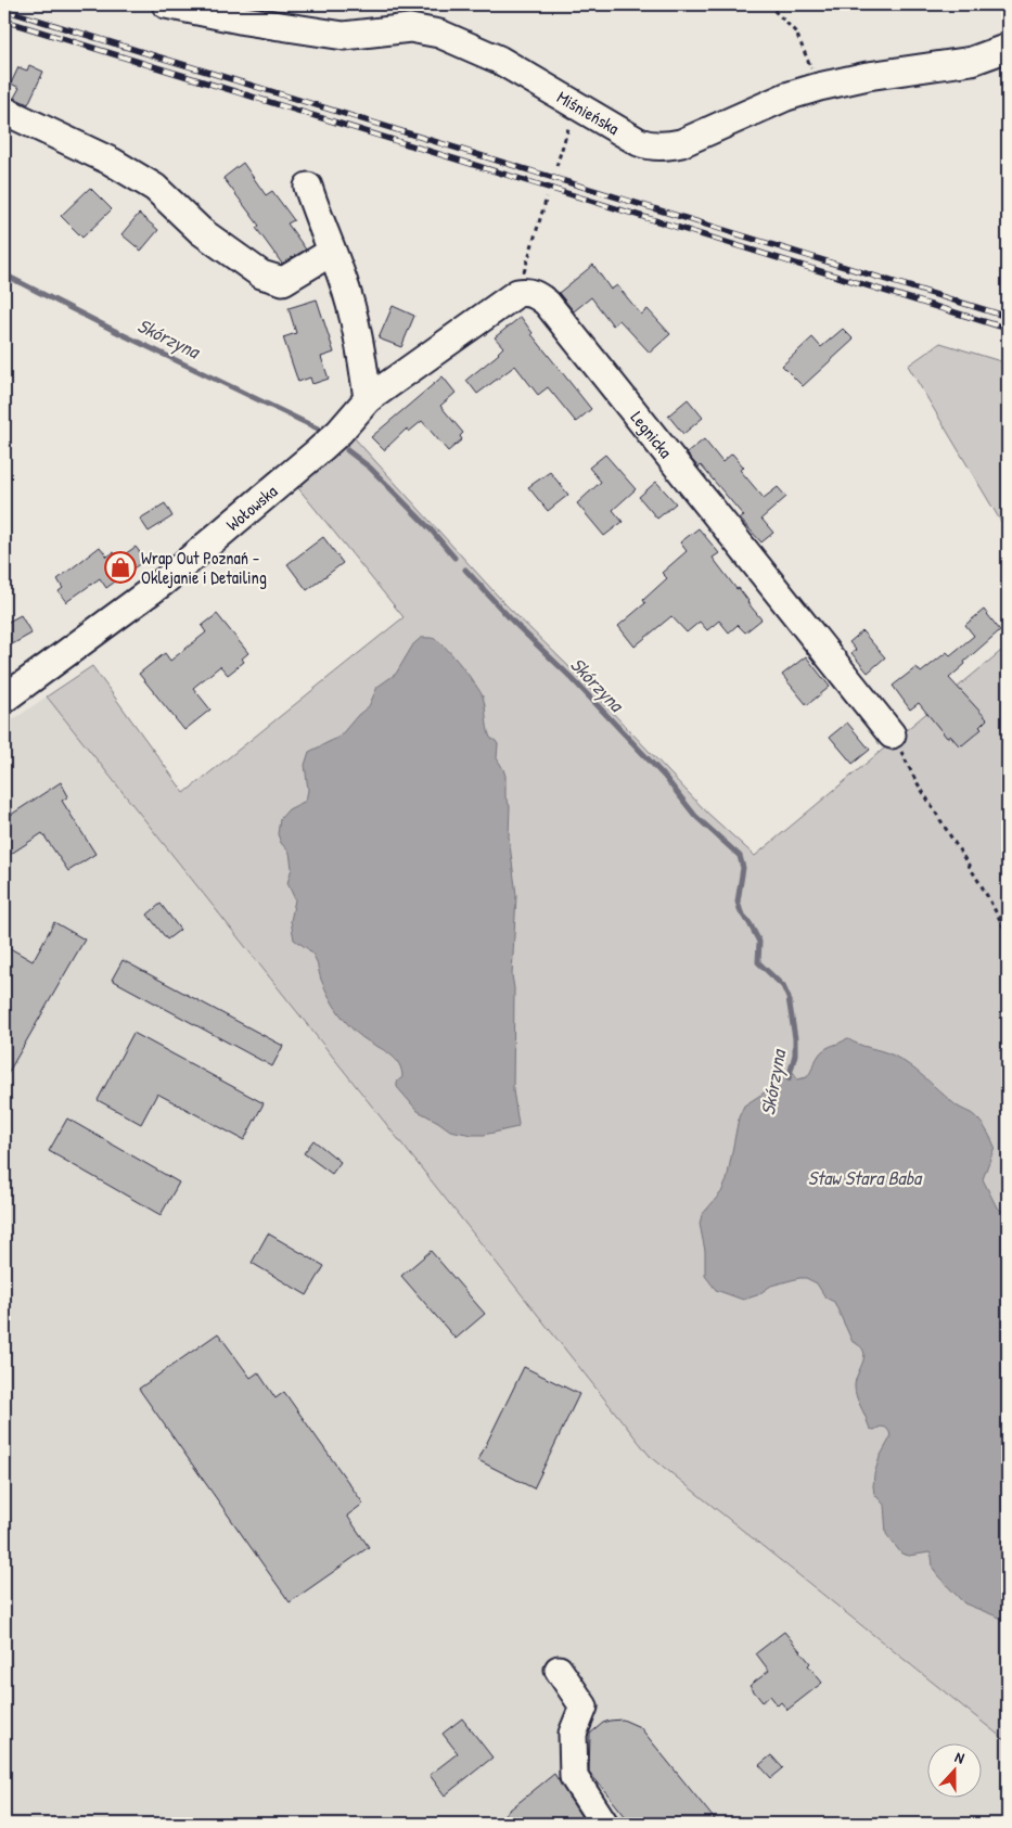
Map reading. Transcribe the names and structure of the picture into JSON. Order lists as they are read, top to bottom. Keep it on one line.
{"streets":{"street":["Miśnieńska","Legnicka","Wołowska"]},"water":["Skórzyna","Staw Stara Baba"],"places":{"shop":["Wrap Out Poznań - Oklejanie i Detailing"]},"north":"top"}
